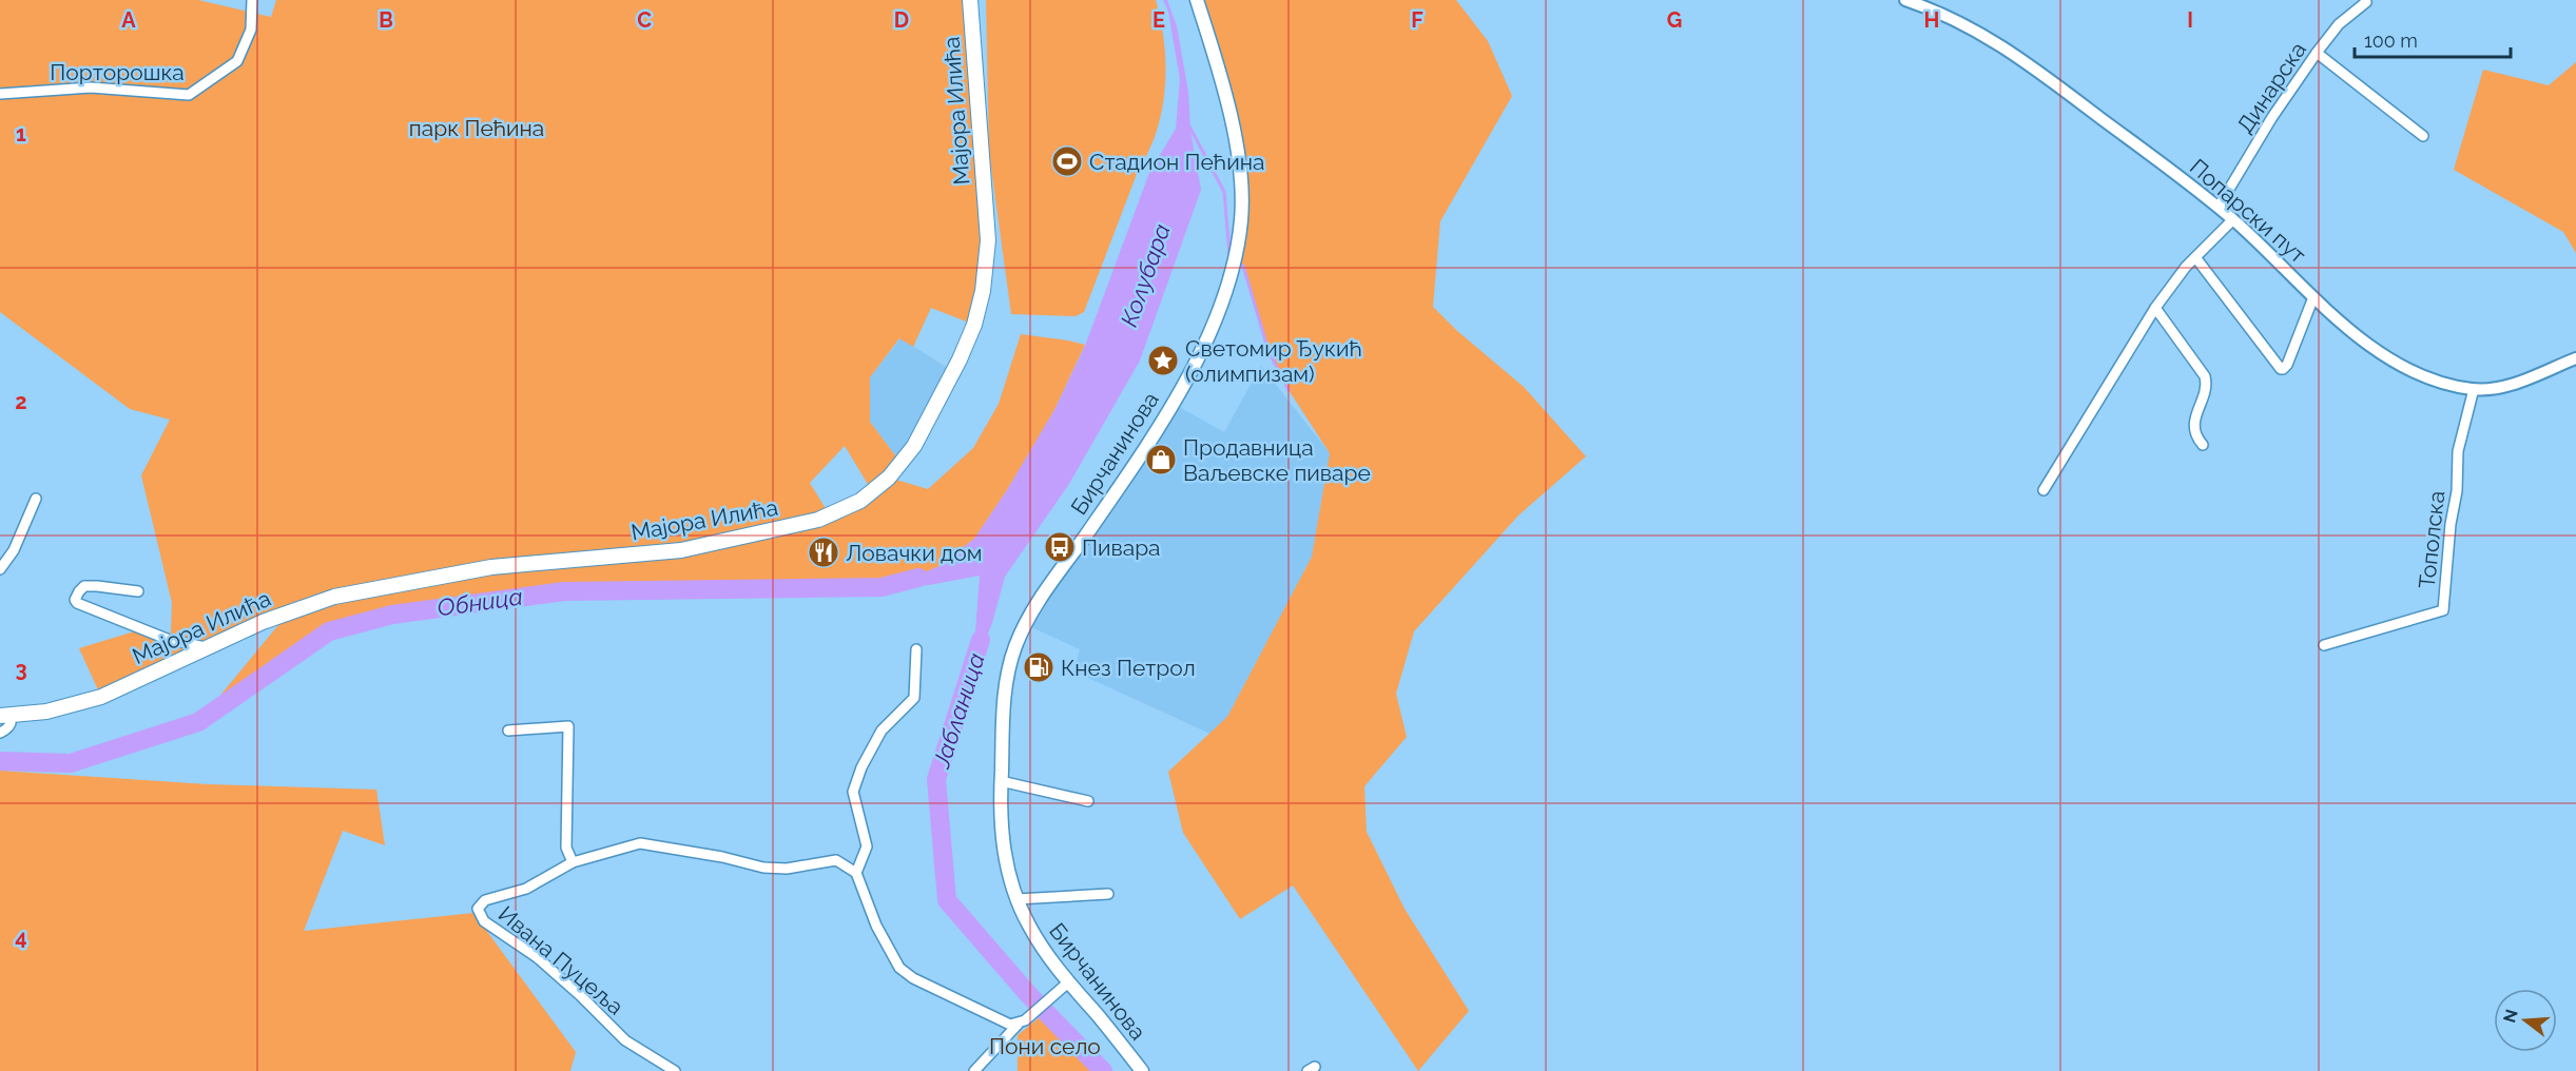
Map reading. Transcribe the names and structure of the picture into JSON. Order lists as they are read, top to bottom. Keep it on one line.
{"streets":{"main road":["Мајора Илића","Бирчанинова"],"street":["Порторошка","Динарска","Попарски пут","Тополска","Ивана Пуцеља"]},"crossings":[["Динарска","Попарски пут"],["Попарски пут","Тополска"]],"water":["Колубара","Обница","Јабланица"],"parks":["парк Пећина","Пони село"],"places":{"sports":["Стадион Пећина"],"place":["Светомир Ђукић (олимпизам)"],"shop":["Продавница Ваљевске пиваре"],"bus stop":["Пивара"],"restaurant":["Ловачки дом"],"fuel station":["Кнез Петрол"]},"scale_bar":"100 m","north":"left","grid":{"columns":["A","B","C","D","E","F","G","H","I"],"rows":["1","2","3","4"]}}
